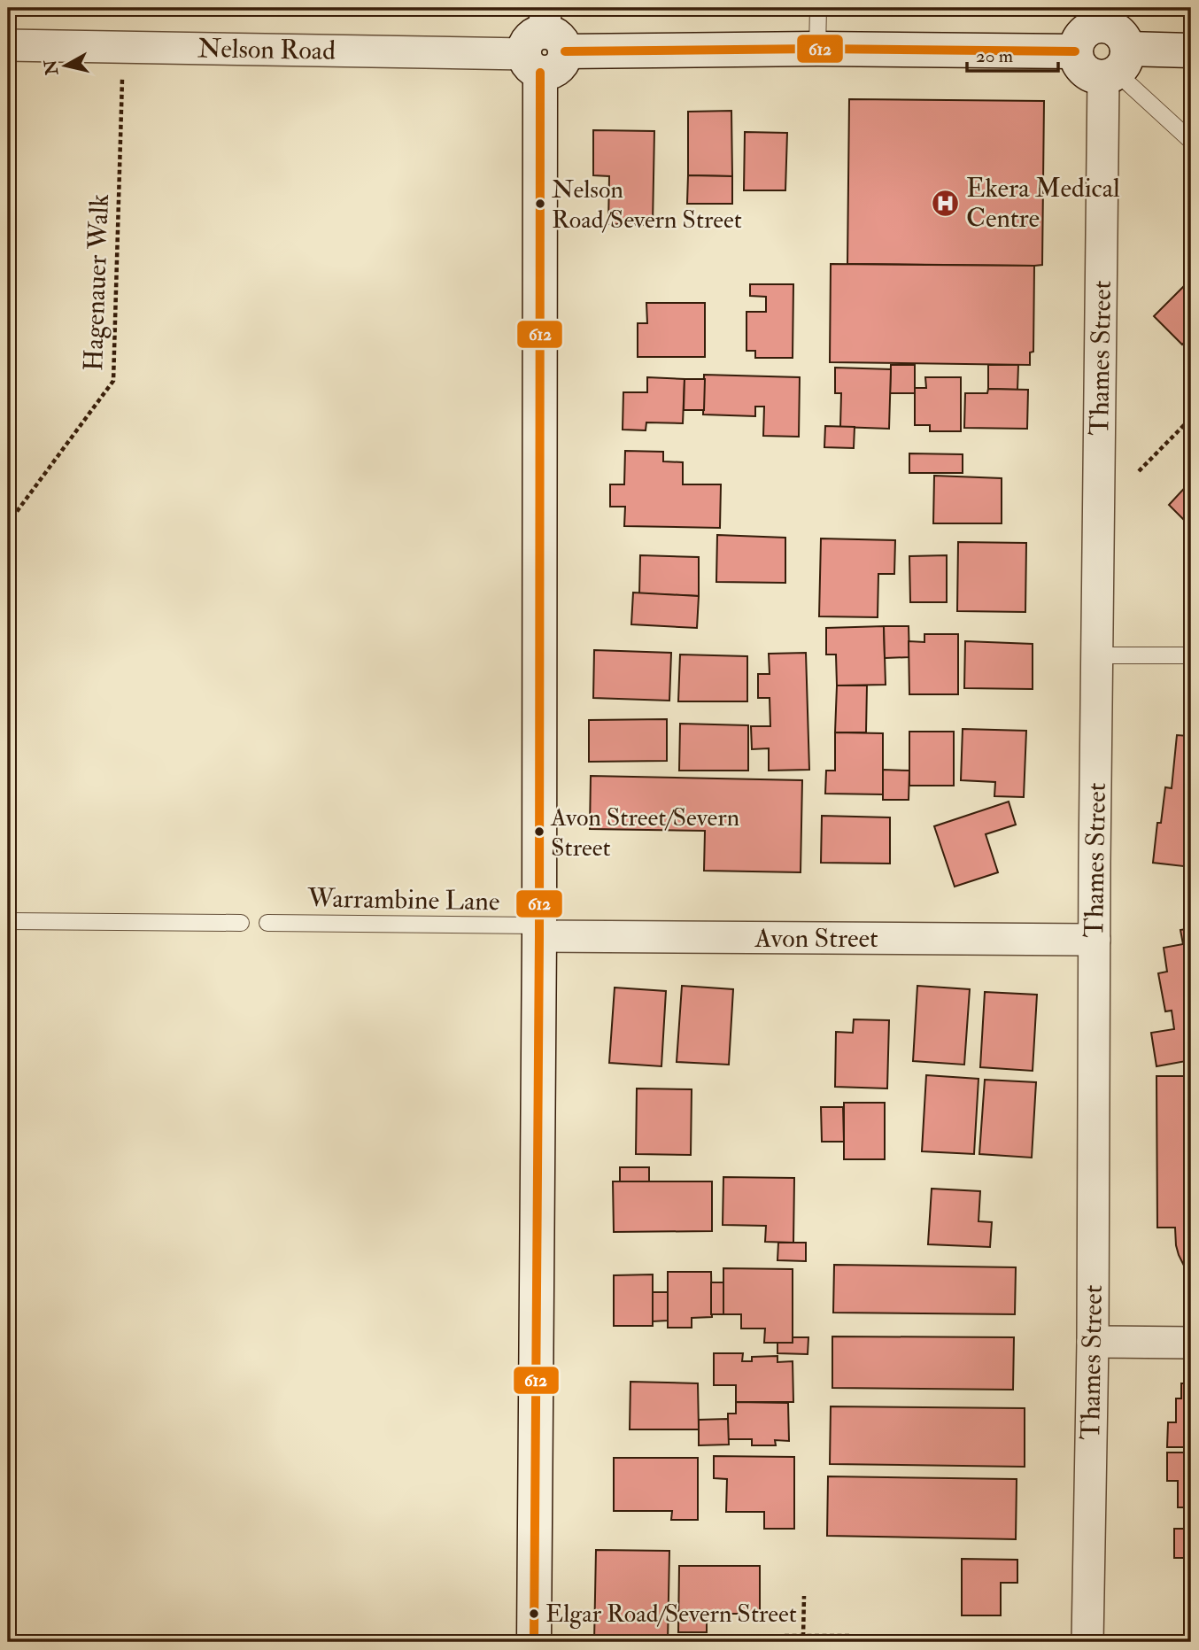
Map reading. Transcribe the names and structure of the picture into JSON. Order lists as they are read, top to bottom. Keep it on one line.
{"streets":{"street":["Nelson Road","Thames Street","Avon Street"],"lane":["Warrambine Lane"],"path":["Hagenauer Walk"]},"crossings":[["Nelson Road","Hagenauer Walk"],["Nelson Road","Thames Street"],["Thames Street","Avon Street"],["Warrambine Lane","Avon Street"]],"places":{"hospital":["Ekera Medical Centre"],"other":["Nelson Road/Severn Street","Avon Street/Severn Street","Elgar Road/Severn Street"]},"lines":["transit line 612"],"scale_bar":"20 m","north":"left"}
